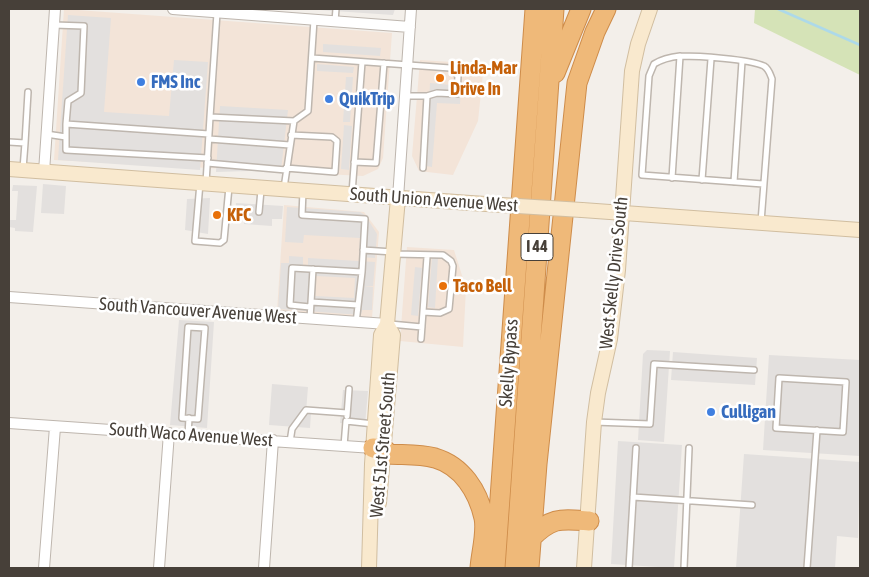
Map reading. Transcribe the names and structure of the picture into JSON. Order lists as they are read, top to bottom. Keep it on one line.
{"streets":{"highway":["I 44","Skelly Bypass"],"street":["South Union Avenue West","West Skelly Drive South","South Vancouver Avenue West","South Waco Avenue West","West 51st Street South"]},"crossings":[["South Union Avenue West","West Skelly Drive South"],["South Union Avenue West","West 51st Street South"],["South Vancouver Avenue West","West 51st Street South"],["South Waco Avenue West","West 51st Street South"]],"places":["Linda-Mar Drive In","FMS Inc","QuikTrip","KFC","Taco Bell","Culligan"]}
